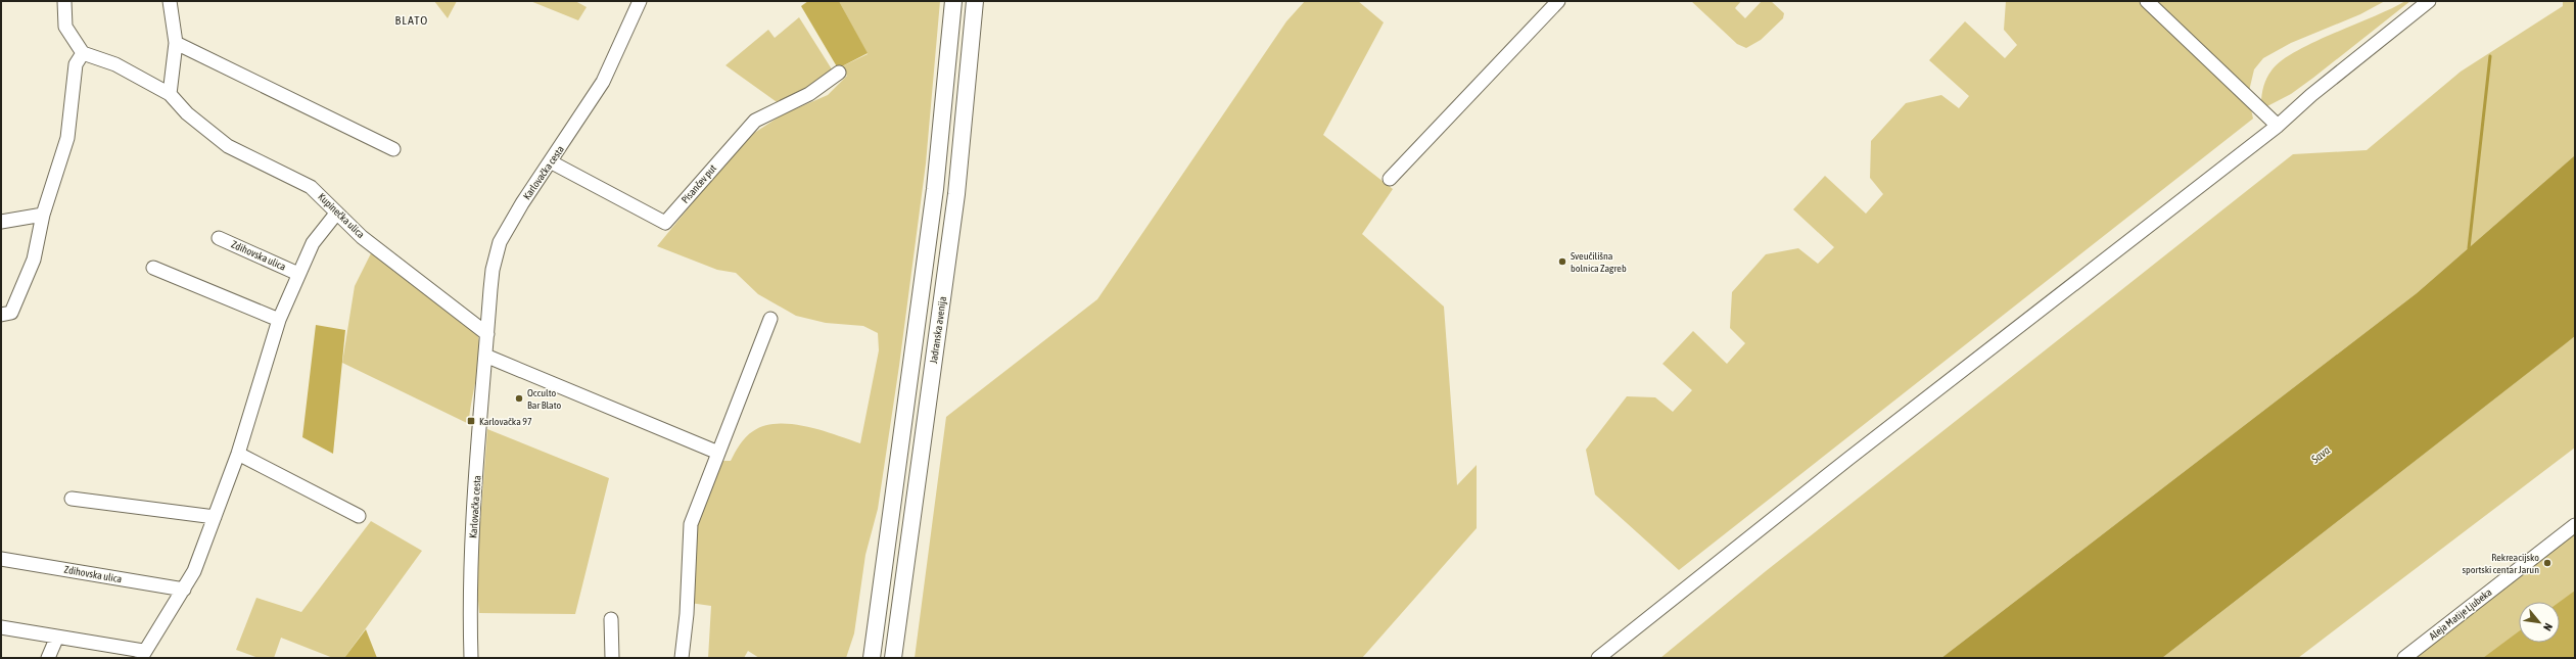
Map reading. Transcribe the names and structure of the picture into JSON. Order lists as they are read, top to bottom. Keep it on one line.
{"streets":{"main road":["Jadranska avenija"],"street":["Karlovačka cesta","Pisančev put","Kupinečka ulica","Zdihovska ulica","Aleja Matije Ljubeka"]},"crossings":[["Karlovačka cesta","Pisančev put"],["Karlovačka cesta","Kupinečka ulica"],["Kupinečka ulica","Zdihovska ulica"]],"districts":["BLATO"],"water":["Sava"],"places":{"other":["Sveučilišna bolnica Zagreb","Occulto Bar Blato","Rekreacijsko sportski centar Jarun"],"transit":["Karlovačka 97"]},"north":"bottom right"}
